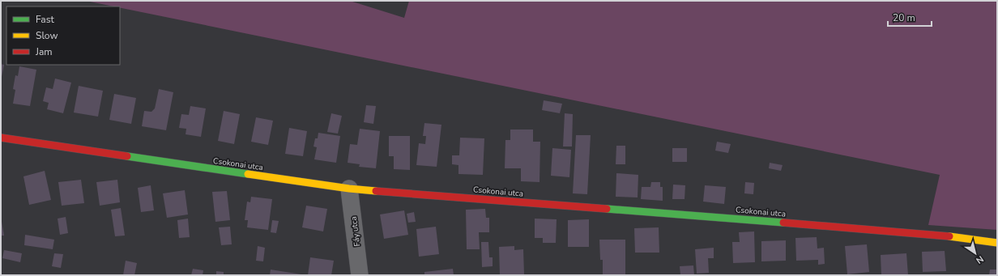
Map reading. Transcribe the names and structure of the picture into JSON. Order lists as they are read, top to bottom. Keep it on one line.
{"streets":{"street":["Csokonai utca","Fáy utca"]},"crossings":[["Csokonai utca","Fáy utca"]],"legend":["Fast","Slow","Jam"],"scale_bar":"20 m","north":"bottom right"}
